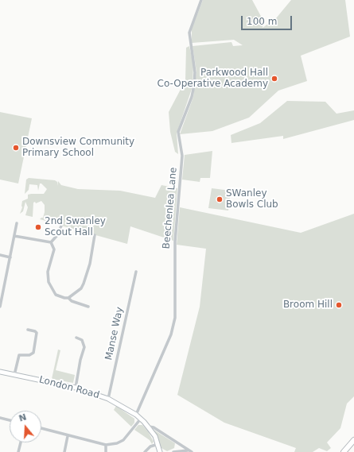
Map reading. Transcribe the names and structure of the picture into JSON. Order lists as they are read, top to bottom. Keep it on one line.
{"streets":{"main road":["London Road"],"street":["Beechenlea Lane","Manse Way"]},"crossings":[["Beechenlea Lane","London Road"],["Manse Way","London Road"]],"places":["Parkwood Hall Co-Operative Academy","Downsview Community Primary School","SWanley Bowls Club","2nd Swanley Scout Hall","Broom Hill"],"scale_bar":"100 m","north":"top"}
